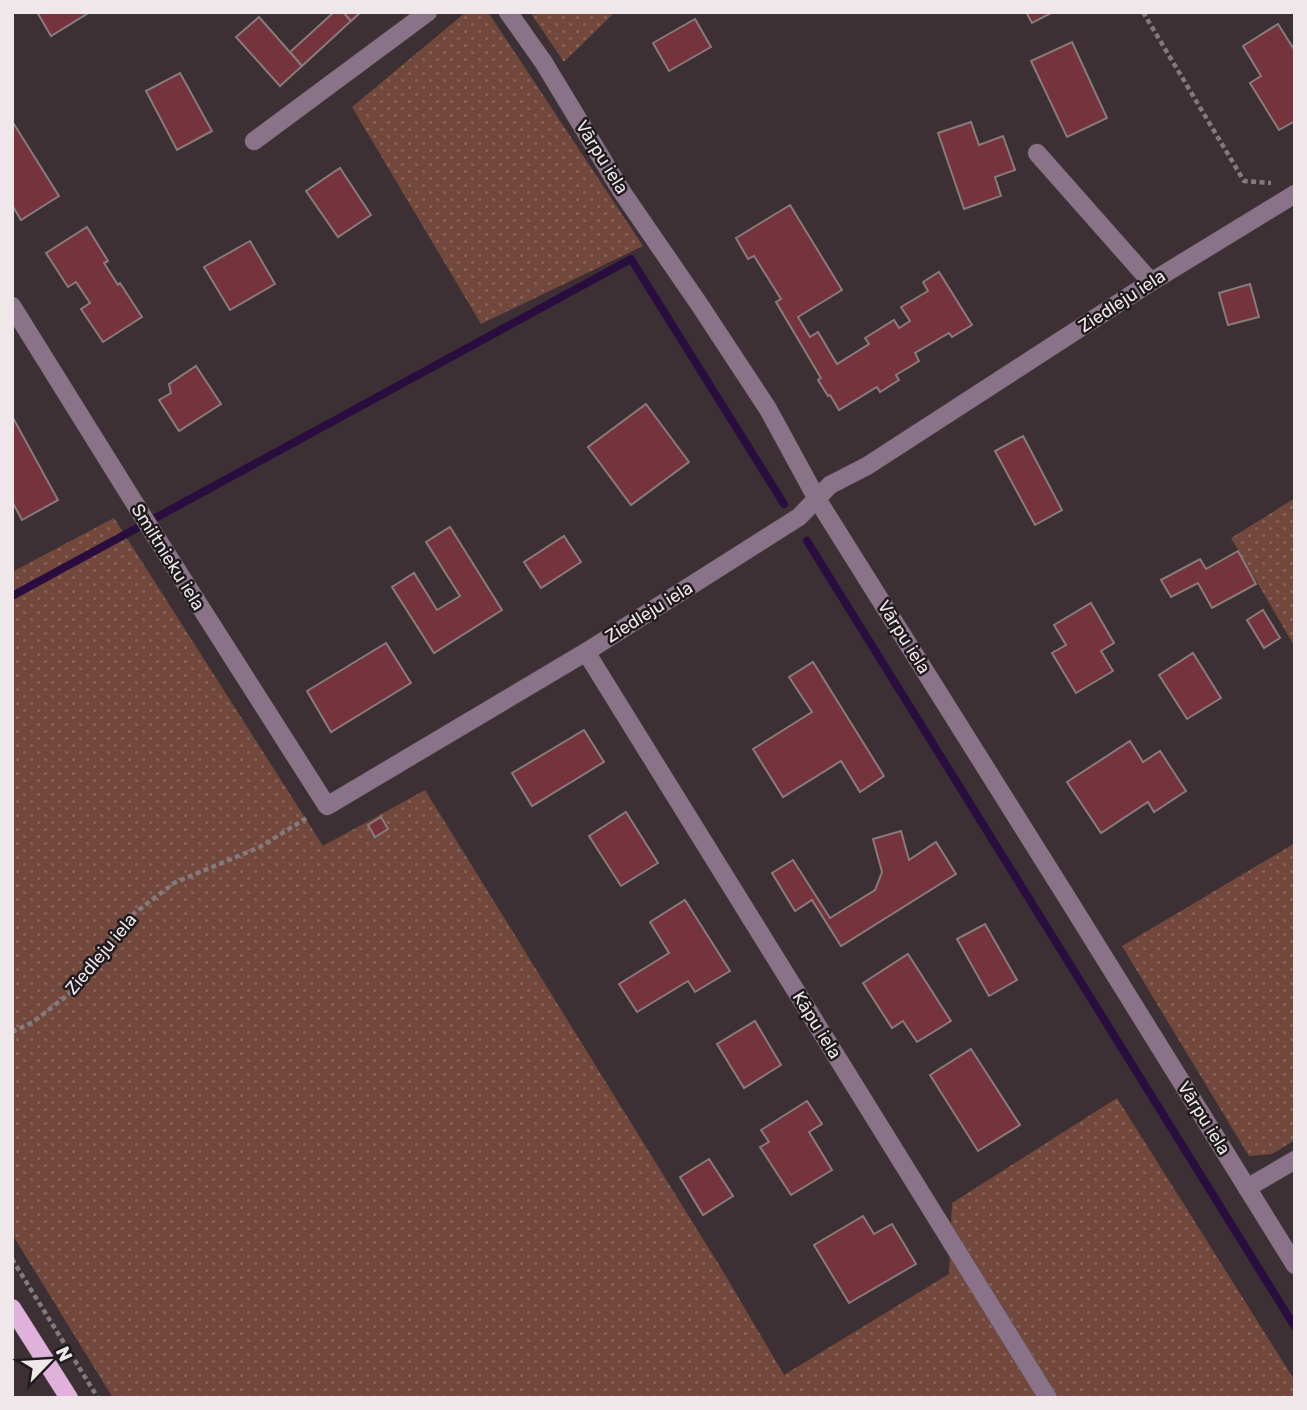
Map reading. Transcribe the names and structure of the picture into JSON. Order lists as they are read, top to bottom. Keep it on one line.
{"streets":{"street":["Vārpu iela","Ziedleju iela","Smiltnieku iela","Kāpu iela"]},"crossings":[["Vārpu iela","Ziedleju iela"],["Ziedleju iela","Smiltnieku iela"],["Ziedleju iela","Kāpu iela"]],"north":"top right"}
